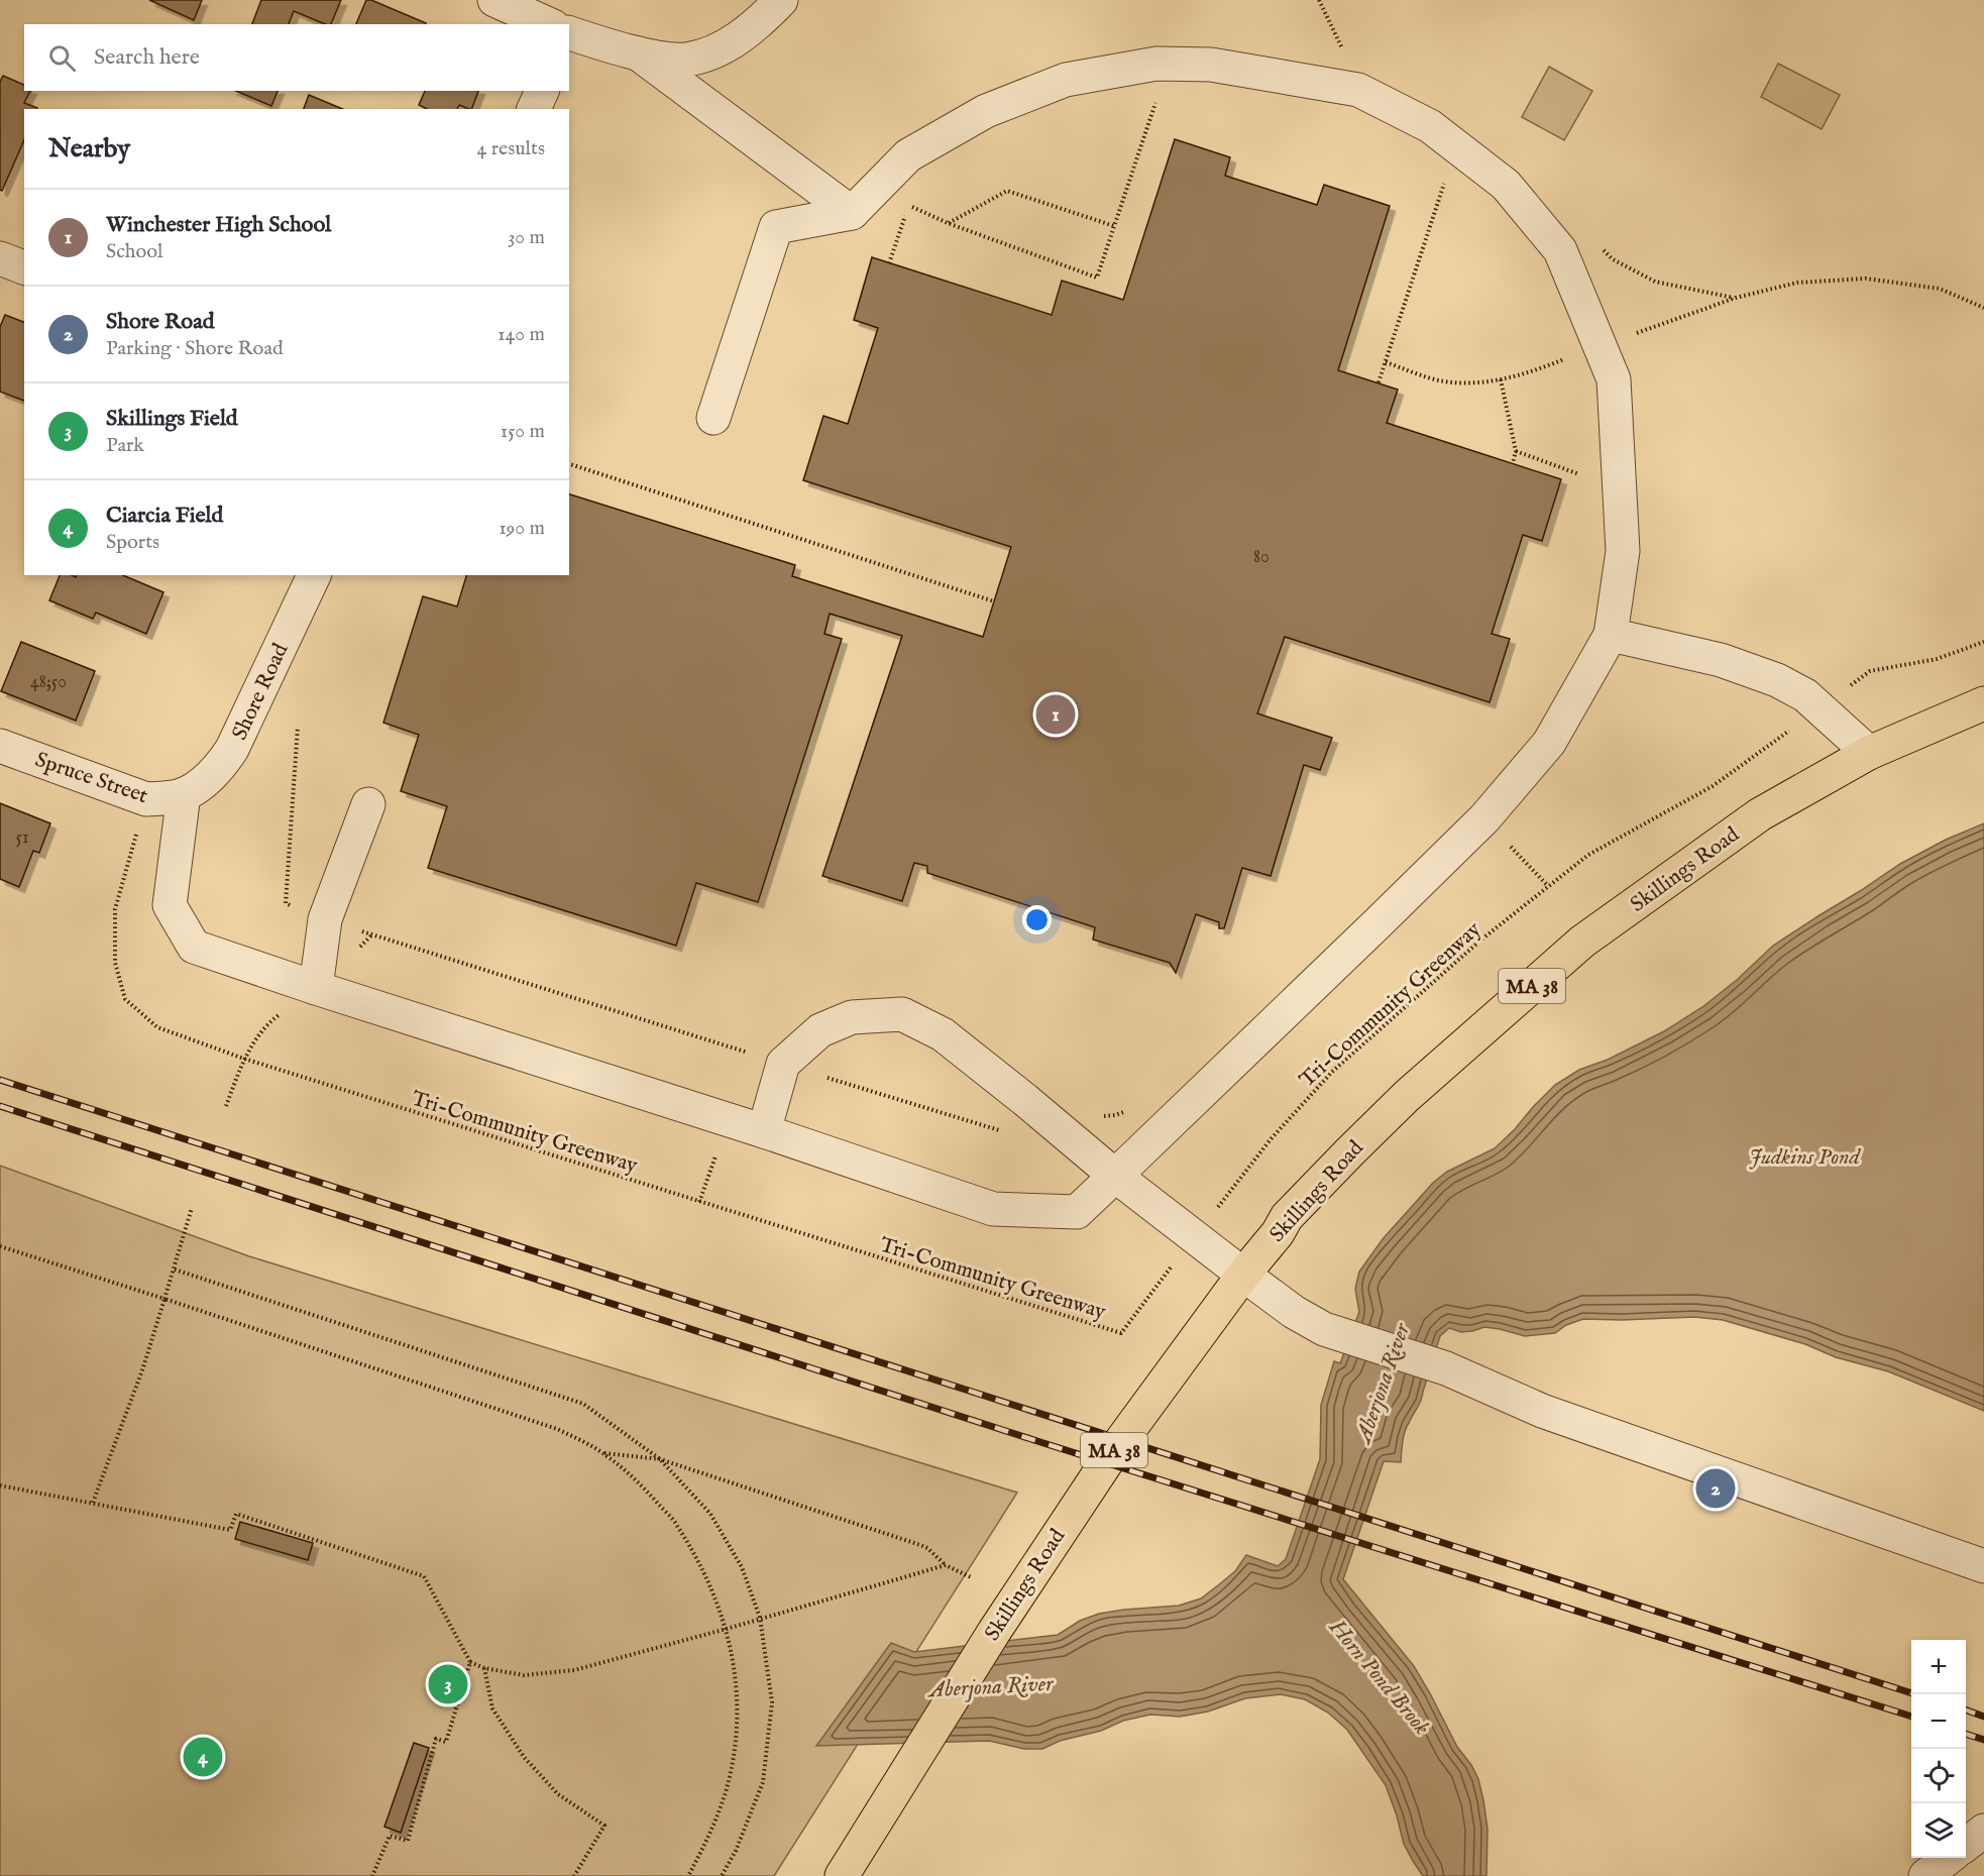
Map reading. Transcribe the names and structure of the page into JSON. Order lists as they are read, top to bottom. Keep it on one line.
{"streets":{"main road":["Skillings Road","MA 38"],"street":["Shore Road","Spruce Street"],"path":["Tri-Community Greenway"]},"crossings":[["Shore Road","Spruce Street"],["Spruce Street","Tri-Community Greenway"]],"water":["Judkins Pond","Aberjona River","Horn Pond Brook"],"house_numbers":["80","48;50","51"],"page":{"search":"Search here","heading":["Nearby","4 results"],"list":[{"mark":"1","name":"Winchester High School","note":"School","value":"30 m"},{"mark":"2","name":"Shore Road","note":"Parking · Shore Road","value":"140 m"},{"mark":"3","name":"Skillings Field","note":"Park","value":"150 m"},{"mark":"4","name":"Ciarcia Field","note":"Sports","value":"190 m"}],"pins":["1","2","3","4"],"map_buttons":["+","−"]}}
